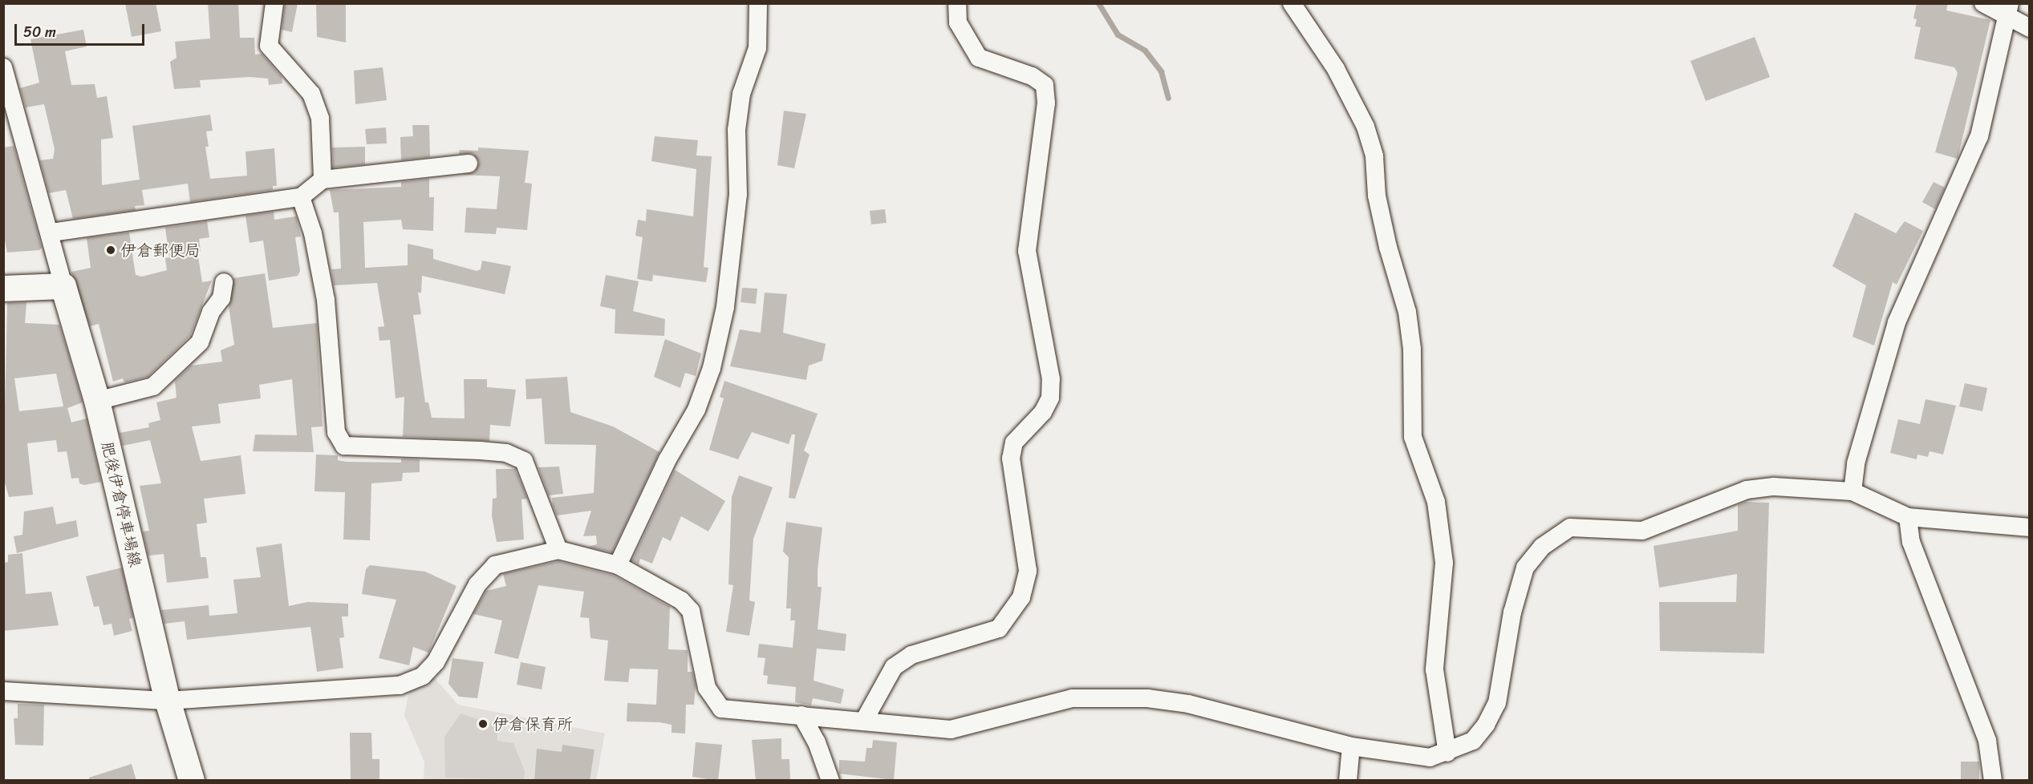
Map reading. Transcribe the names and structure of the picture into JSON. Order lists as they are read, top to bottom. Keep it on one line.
{"streets":{"main road":["肥後伊倉停車場線"]},"places":["伊倉郵便局","伊倉保育所"],"scale_bar":"50 m"}
